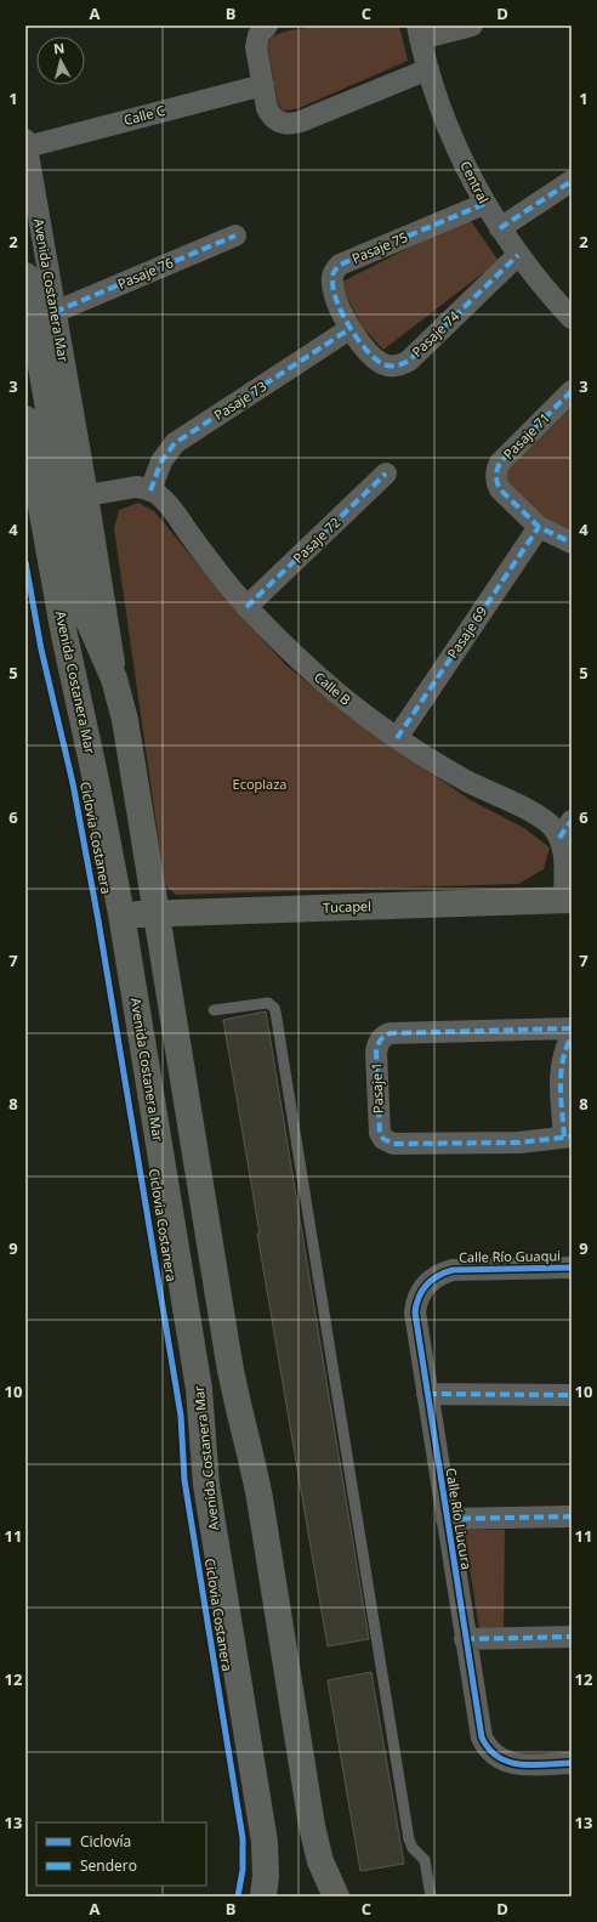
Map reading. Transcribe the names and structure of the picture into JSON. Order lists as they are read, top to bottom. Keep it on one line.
{"streets":{"main road":["Avenida Costanera Mar","Tucapel"],"street":["Calle C","Central","Pasaje 75","Pasaje 76","Pasaje 74","Pasaje 73","Pasaje 71","Pasaje 72","Pasaje 69","Calle B","Pasaje 1","Calle Río Guaqui","Calle Río Liucura"],"cycle path":["Ciclovia Costanera"]},"crossings":[["Calle C","Avenida Costanera Mar"],["Central","Pasaje 75"],["Central","Pasaje 74"],["Pasaje 75","Pasaje 74"],["Pasaje 75","Pasaje 73"],["Pasaje 76","Avenida Costanera Mar"],["Avenida Costanera Mar","Tucapel"],["Pasaje 74","Pasaje 73"],["Pasaje 73","Calle B"],["Pasaje 71","Pasaje 69"],["Pasaje 72","Calle B"],["Pasaje 69","Calle B"],["Calle B","Tucapel"],["Calle Río Guaqui","Calle Río Liucura"]],"parks":["Ecoplaza"],"legend":["Ciclovía","Sendero"],"north":"top","grid":{"columns":["A","B","C","D"],"rows":["1","2","3","4","5","6","7","8","9","10","11","12","13"]}}
